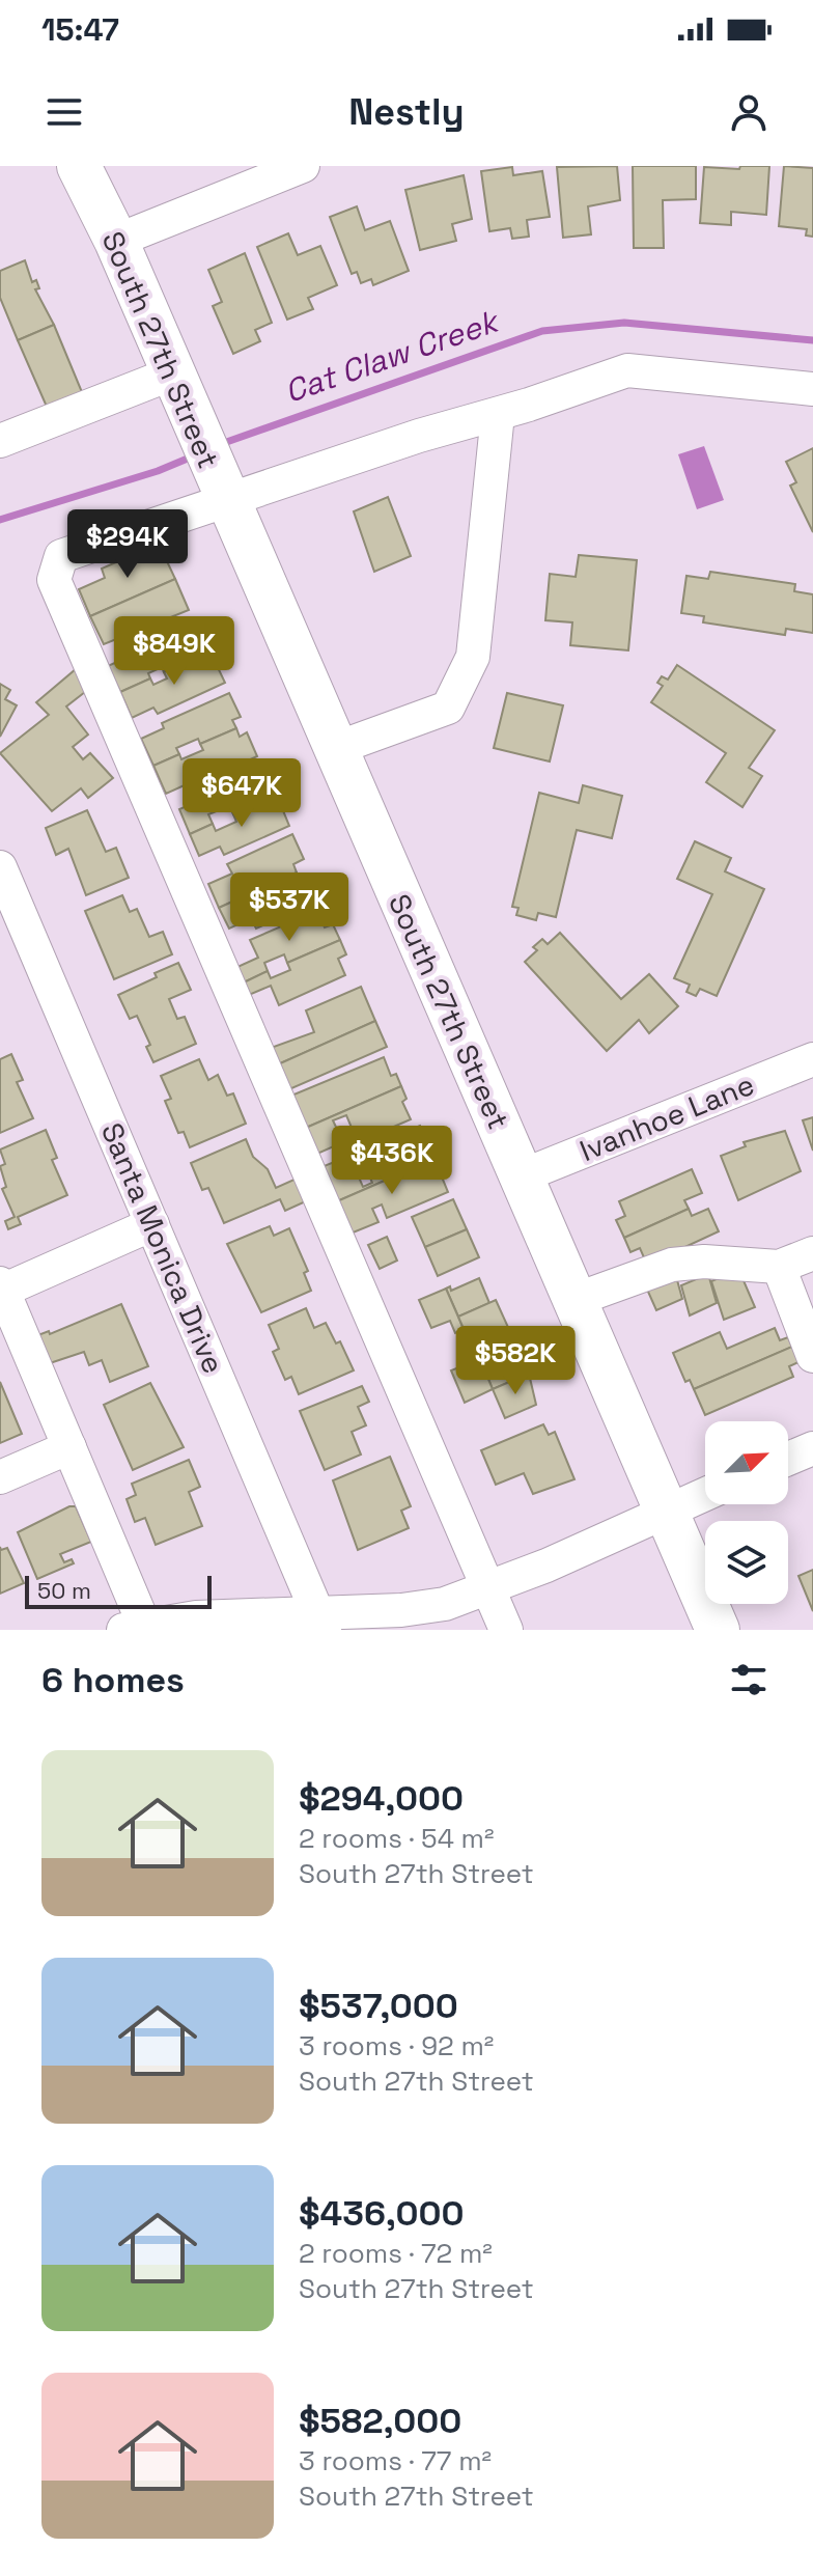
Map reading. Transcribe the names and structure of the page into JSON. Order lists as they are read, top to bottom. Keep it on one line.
{"streets":{"main road":["South 27th Street"],"street":["Ivanhoe Lane","Santa Monica Drive"]},"crossings":[["South 27th Street","Ivanhoe Lane"]],"water":["Cat Claw Creek"],"scale_bar":"50 m","north":"top right","page":{"status":"15:47","header":"Nestly","price":["$294K","$849K","$647K","$537K","$436K","$582K"],"scale":"50 m","heading":"6 homes","list":[{"name":"$294,000","note":"2 rooms · 54 m² · South 27th Street"},{"name":"$537,000","note":"3 rooms · 92 m² · South 27th Street"},{"name":"$436,000","note":"2 rooms · 72 m² · South 27th Street"},{"name":"$582,000","note":"3 rooms · 77 m² · South 27th Street"}]}}
